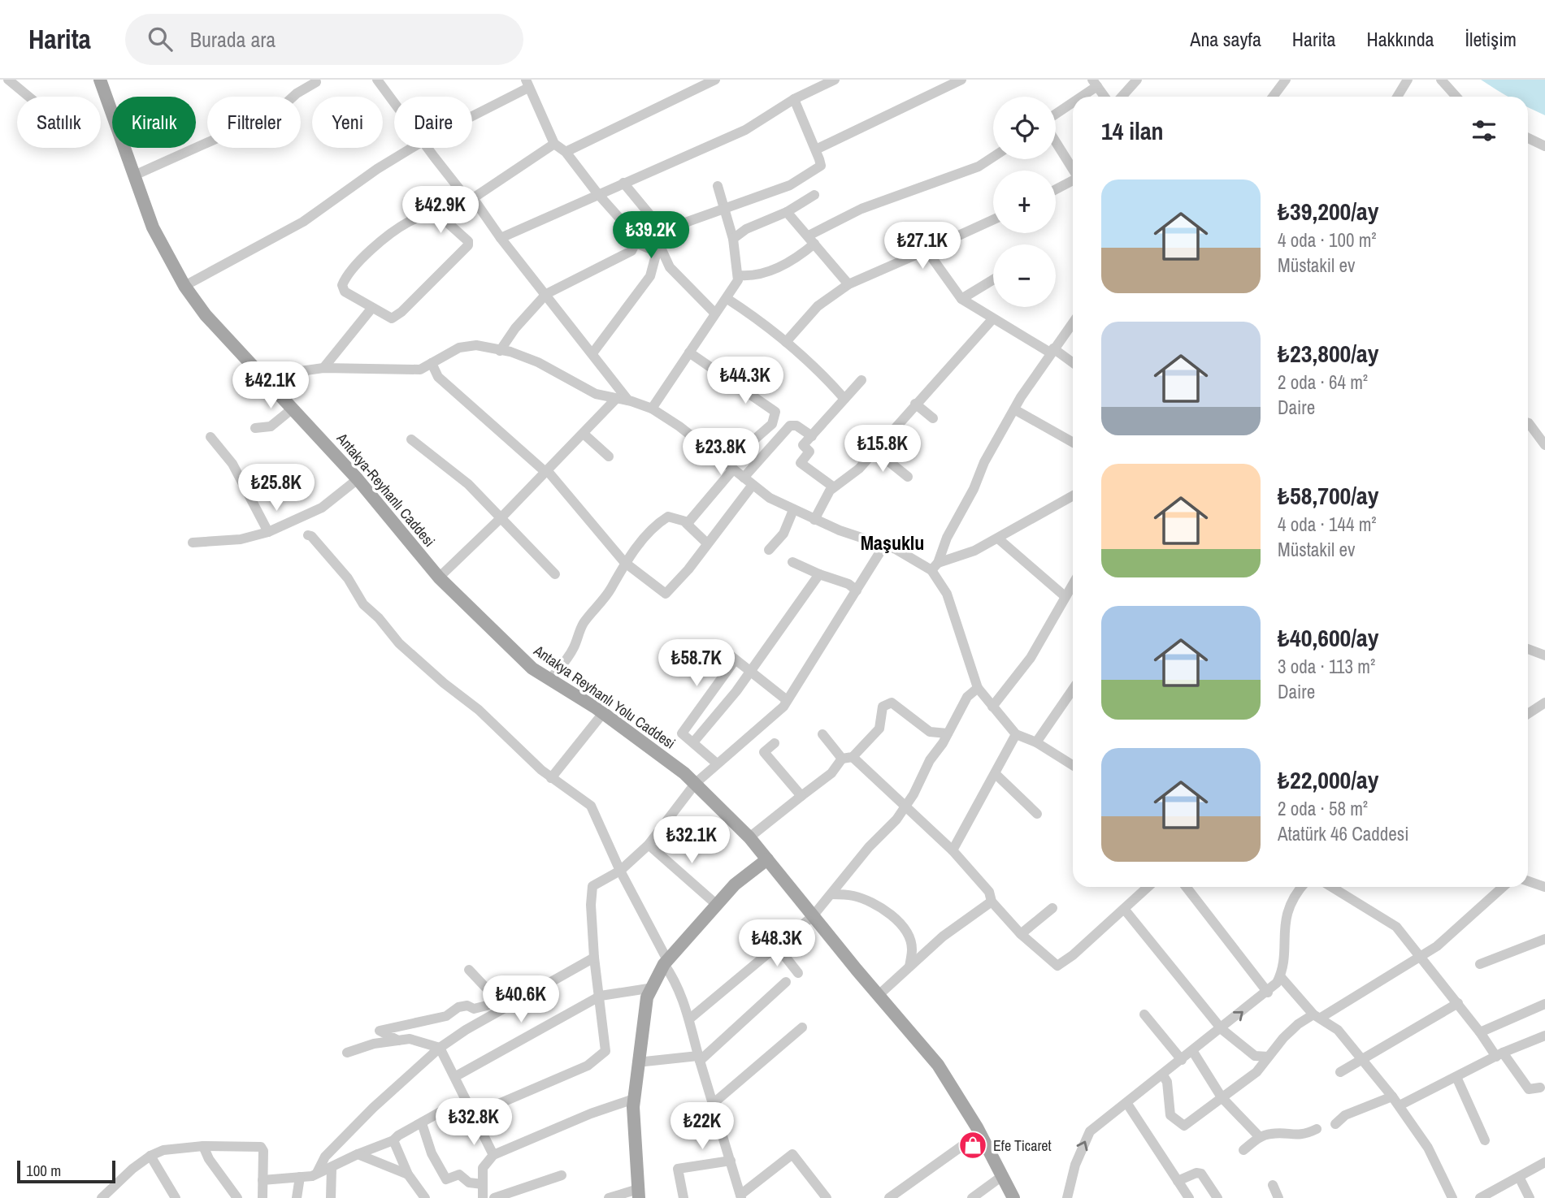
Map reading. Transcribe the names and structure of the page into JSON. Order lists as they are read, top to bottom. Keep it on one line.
{"streets":{"main road":["Antakya-Reyhanlı Caddesi","Antakya Reyhanlı Yolu Caddesi"]},"crossings":[["Antakya-Reyhanlı Caddesi","Antakya Reyhanlı Yolu Caddesi"]],"districts":["Maşuklu"],"places":{"shop":["Efe Ticaret"]},"scale_bar":"100 m","page":{"header":"Harita","search":"Burada ara","nav":["Ana sayfa","Harita","Hakkında","İletişim"],"map_buttons":["+","−"],"chip":["Satılık","Kiralık","Filtreler","Yeni","Daire"],"heading":"14 ilan","list":[{"name":"₺39,200/ay","note":"4 oda · 100 m² · Müstakil ev"},{"name":"₺23,800/ay","note":"2 oda · 64 m² · Daire"},{"name":"₺58,700/ay","note":"4 oda · 144 m² · Müstakil ev"},{"name":"₺40,600/ay","note":"3 oda · 113 m² · Daire"},{"name":"₺22,000/ay","note":"2 oda · 58 m² · Atatürk 46 Caddesi"}],"price":["₺42.9K","₺39.2K","₺27.1K","₺44.3K","₺42.1K","₺15.8K","₺23.8K","₺25.8K","₺58.7K","₺32.1K","₺48.3K","₺40.6K","₺32.8K","₺22K"],"scale":"100 m"}}
